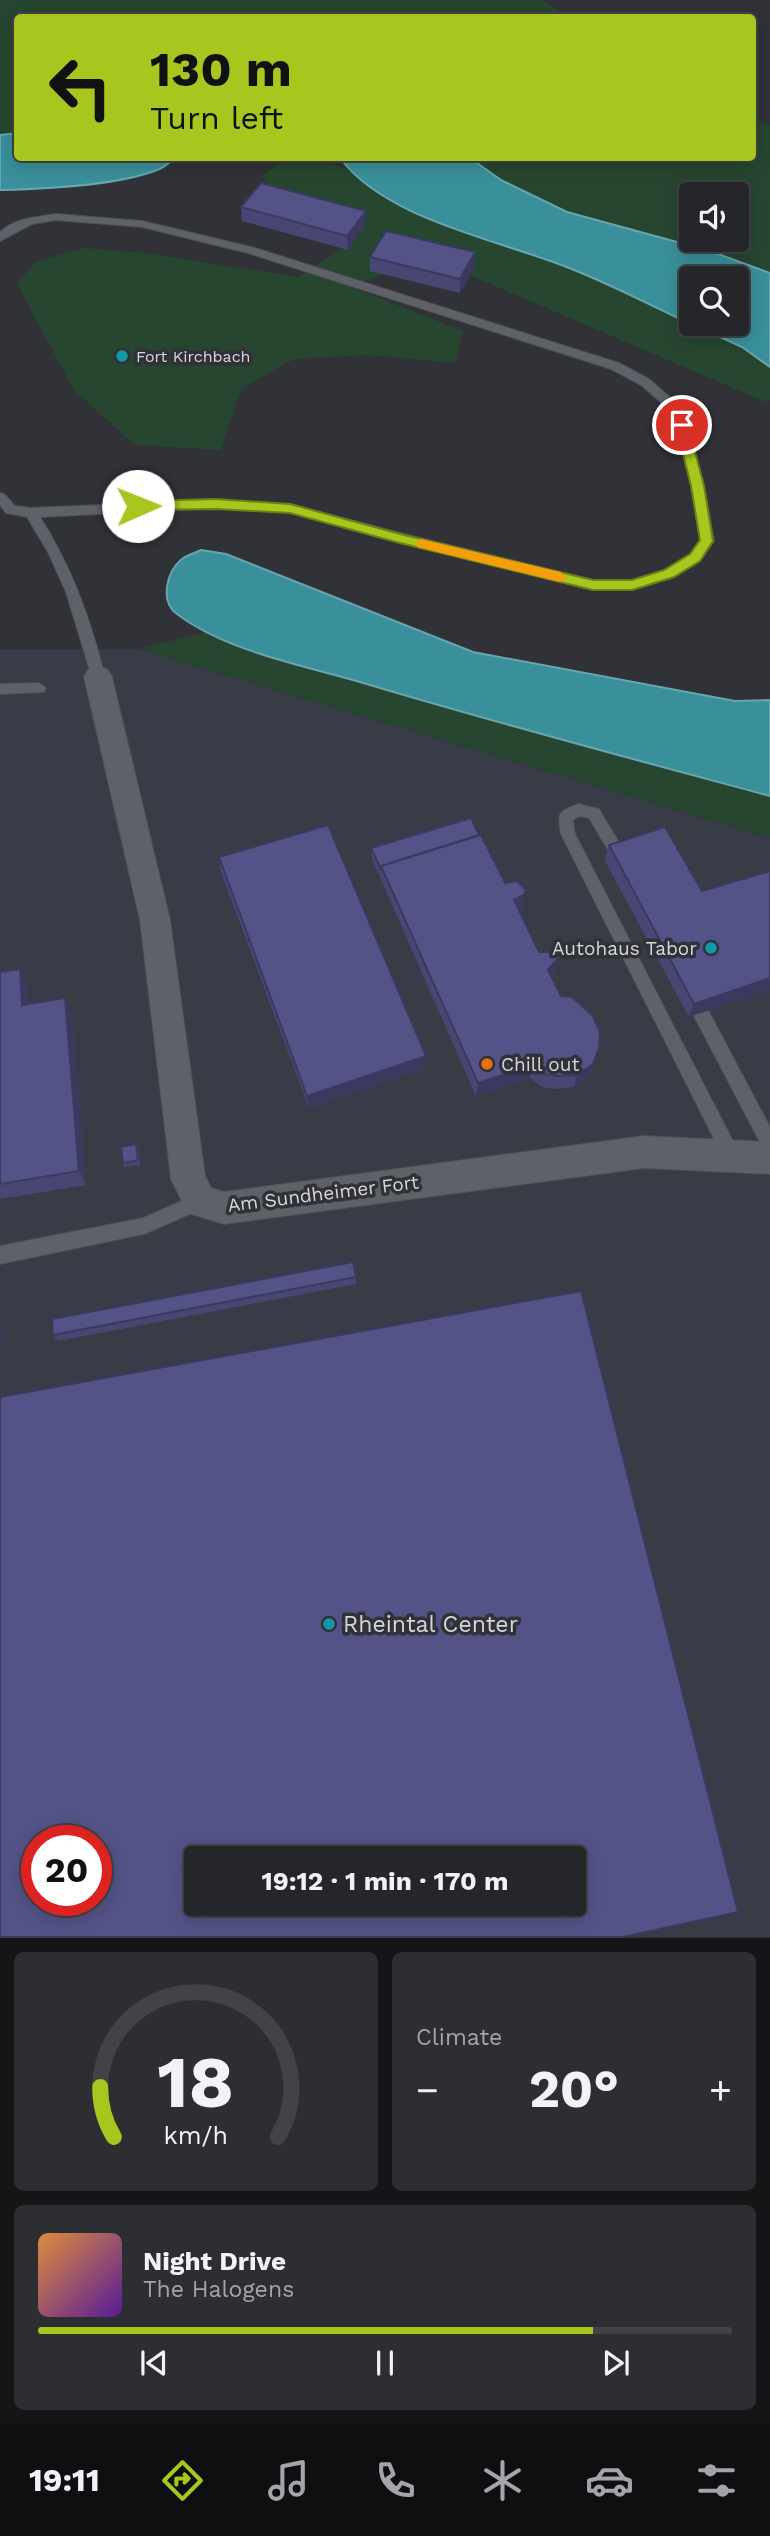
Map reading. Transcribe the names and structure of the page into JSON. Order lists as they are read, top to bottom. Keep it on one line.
{"streets":{"street":["Am Sundheimer Fort"]},"places":["Fort Kirchbach","Autohaus Tabor","Chill out","Rheintal Center"],"page":{"turn":["130 m","Turn left"],"limit":"20","trip":"19:12 · 1 min · 170 m","tile":"Climate","heat":["−","20°","+"],"song":["Night Drive","The Halogens"],"tabs":"19:11","gauge":["18","km/h"]}}
